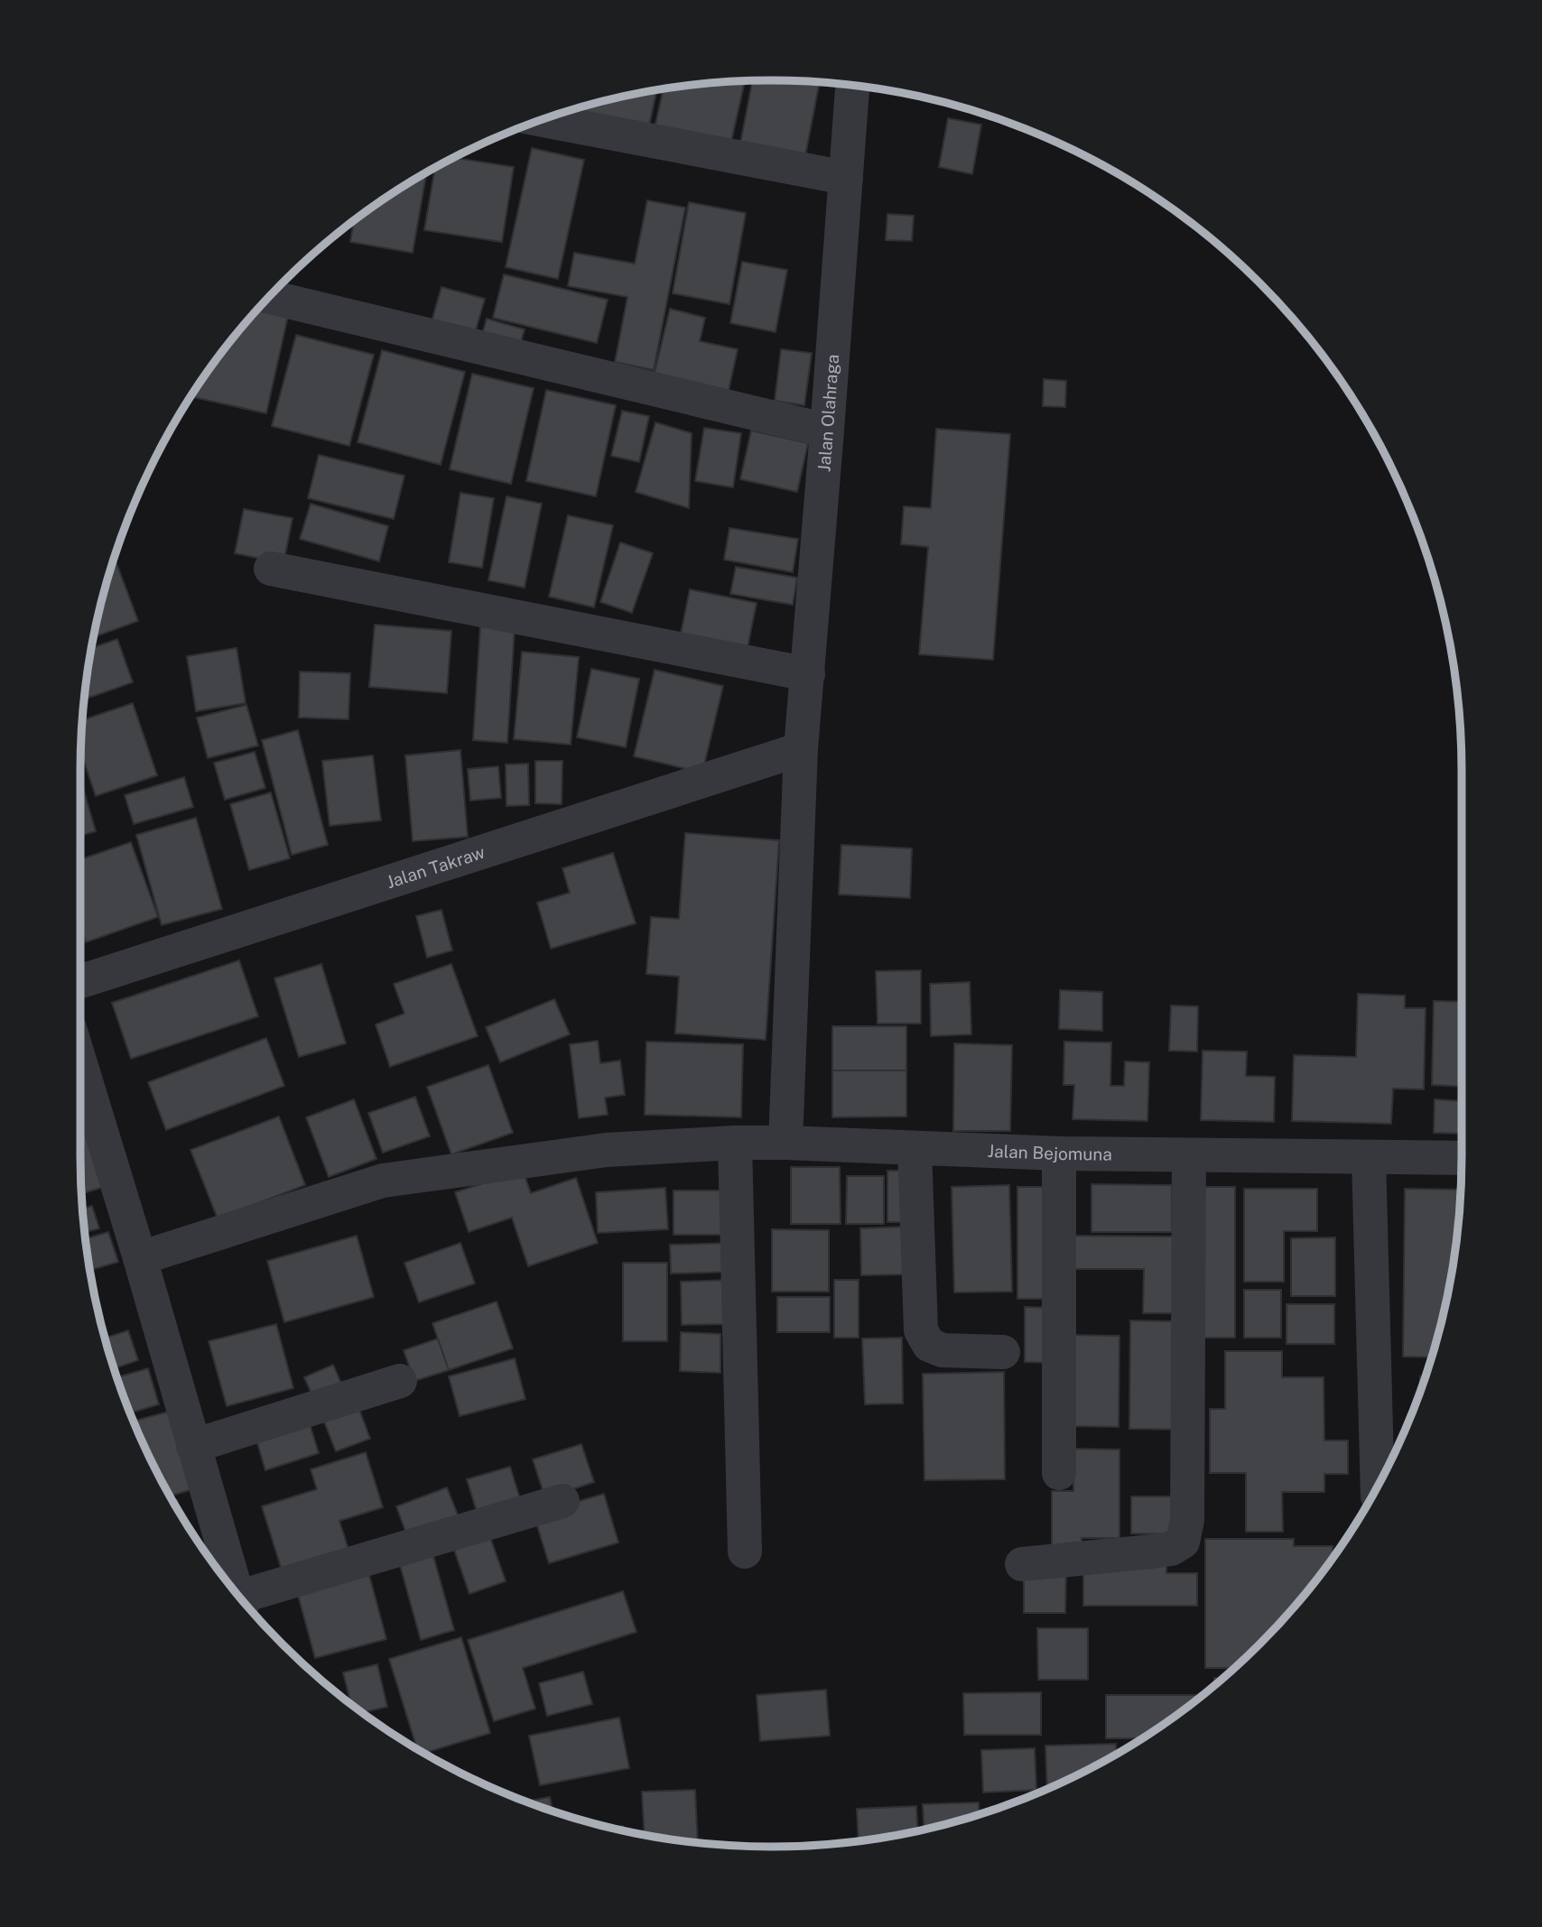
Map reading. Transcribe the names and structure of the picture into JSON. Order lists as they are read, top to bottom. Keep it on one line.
{"streets":{"street":["Jalan Olahraga","Jalan Takraw","Jalan Bejomuna"]},"crossings":[["Jalan Olahraga","Jalan Takraw"]]}
